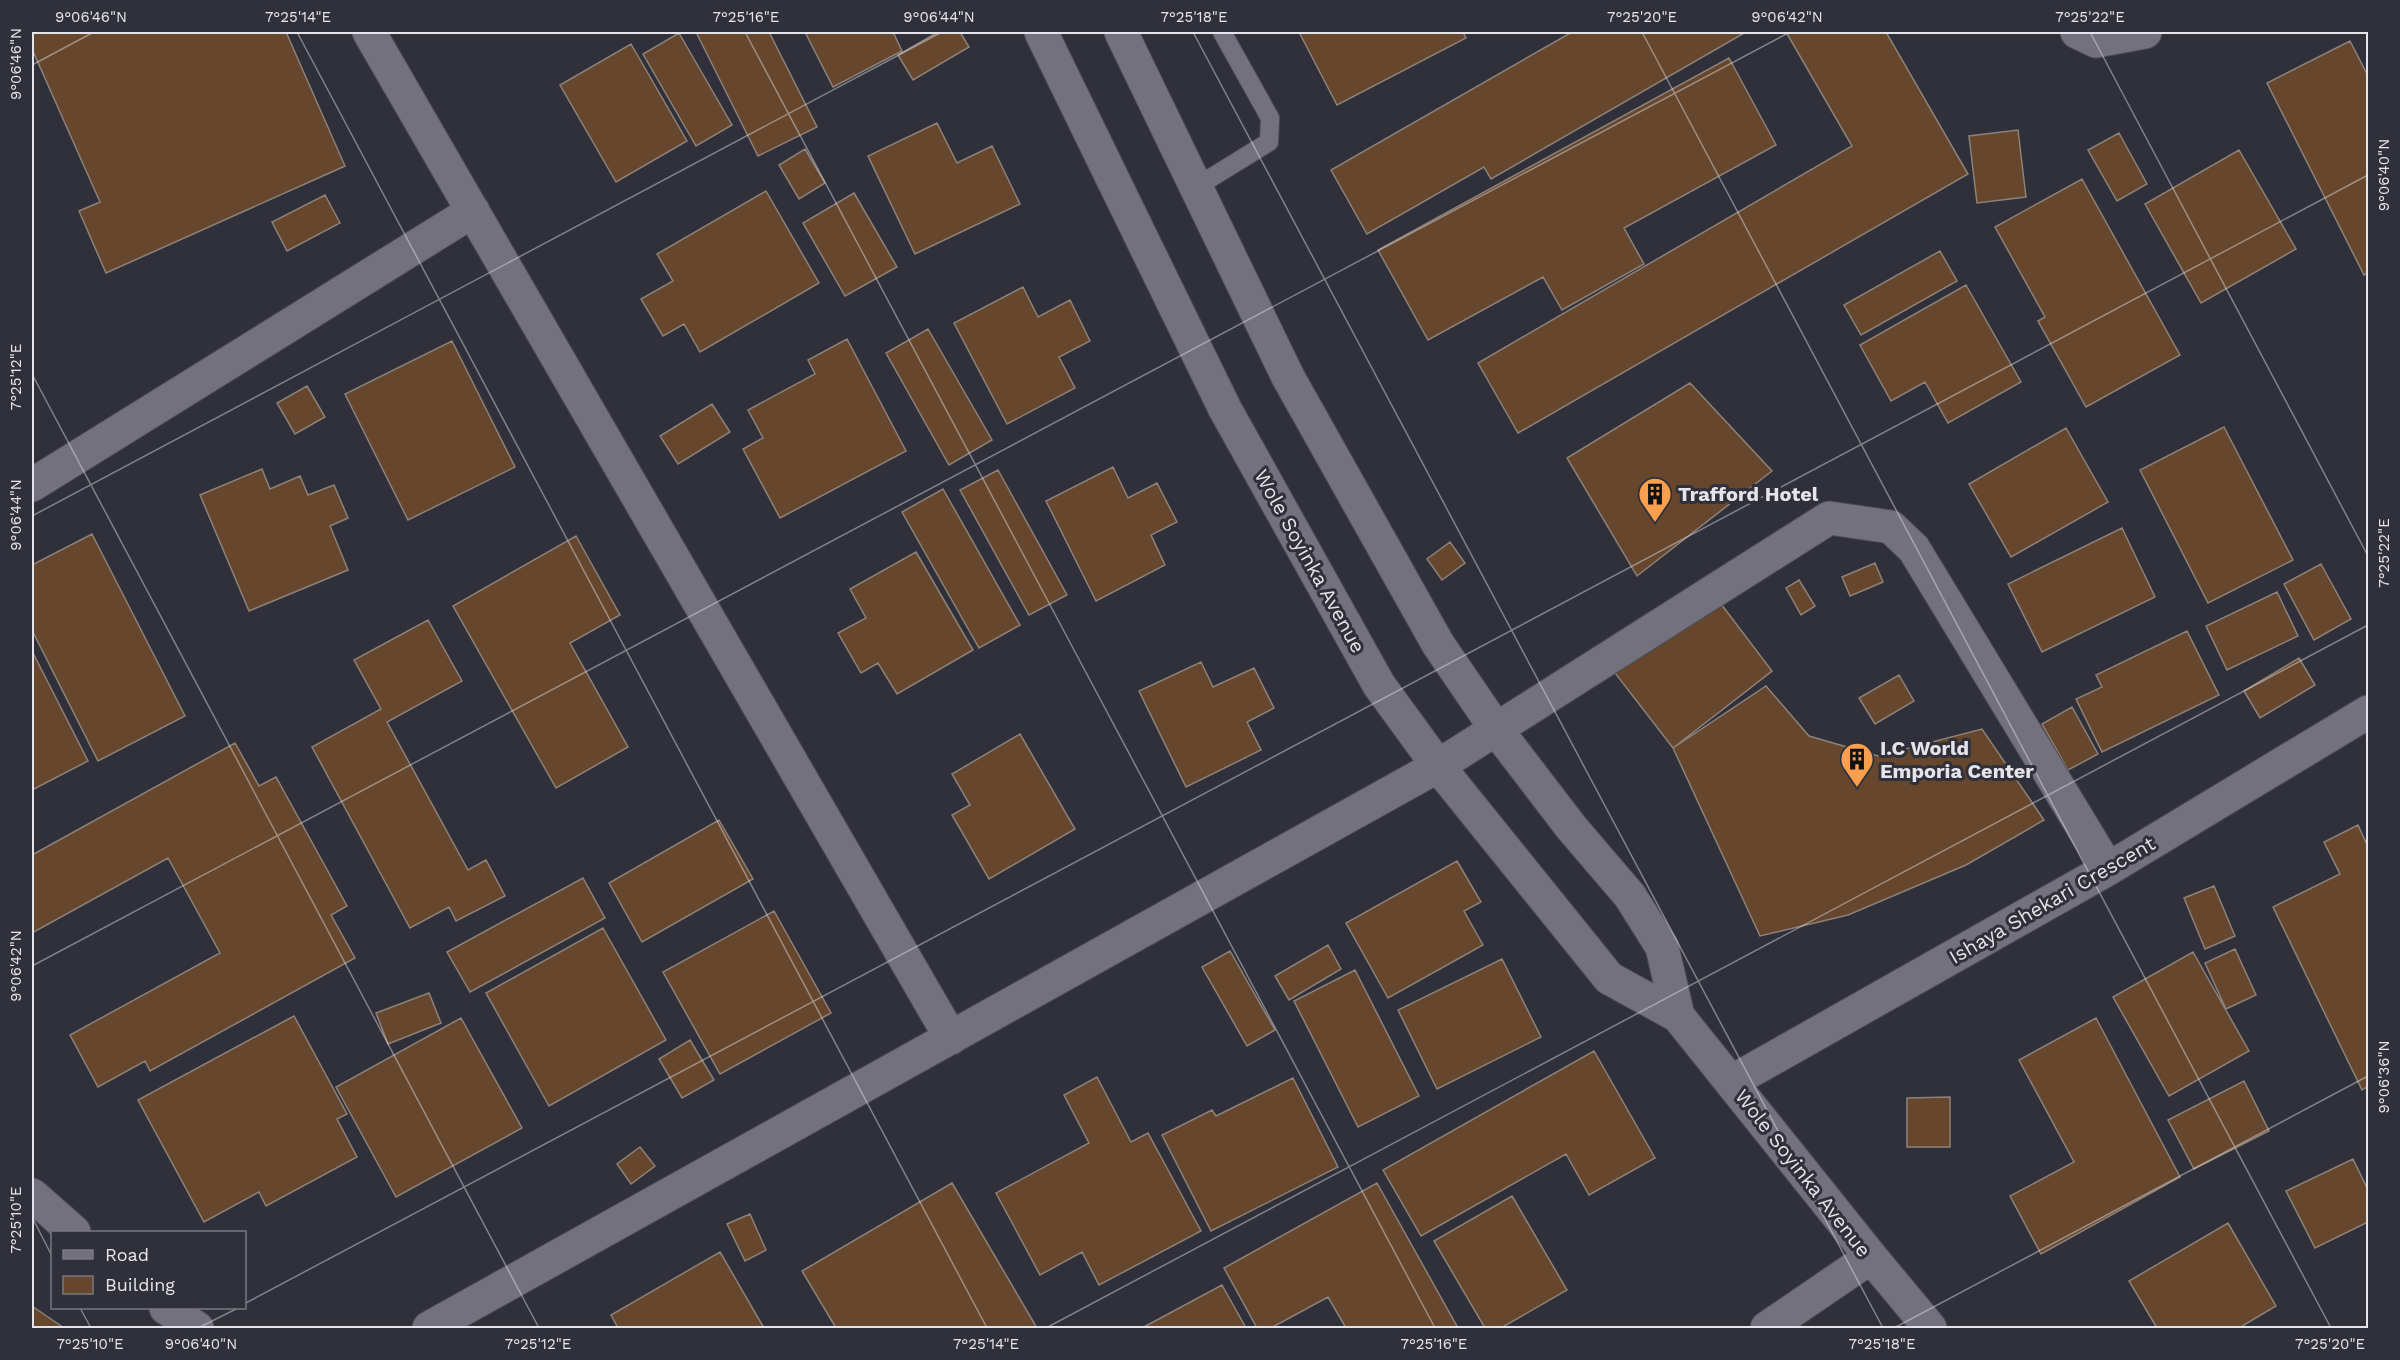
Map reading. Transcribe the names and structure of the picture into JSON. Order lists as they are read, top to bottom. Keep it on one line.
{"streets":{"street":["Wole Soyinka Avenue","Ishaya Shekari Crescent"]},"crossings":[["Wole Soyinka Avenue","Ishaya Shekari Crescent"]],"places":{"building":["Trafford Hotel","I.C World Emporia Center"]},"legend":["Road","Building"],"coordinates":["9°06'46\"N","7°25'14\"E","7°25'16\"E","9°06'44\"N","7°25'18\"E","7°25'20\"E","9°06'42\"N","7°25'22\"E","9°06'40\"N","7°25'12\"E","9°06'36\"N","7°25'10\"E"]}
